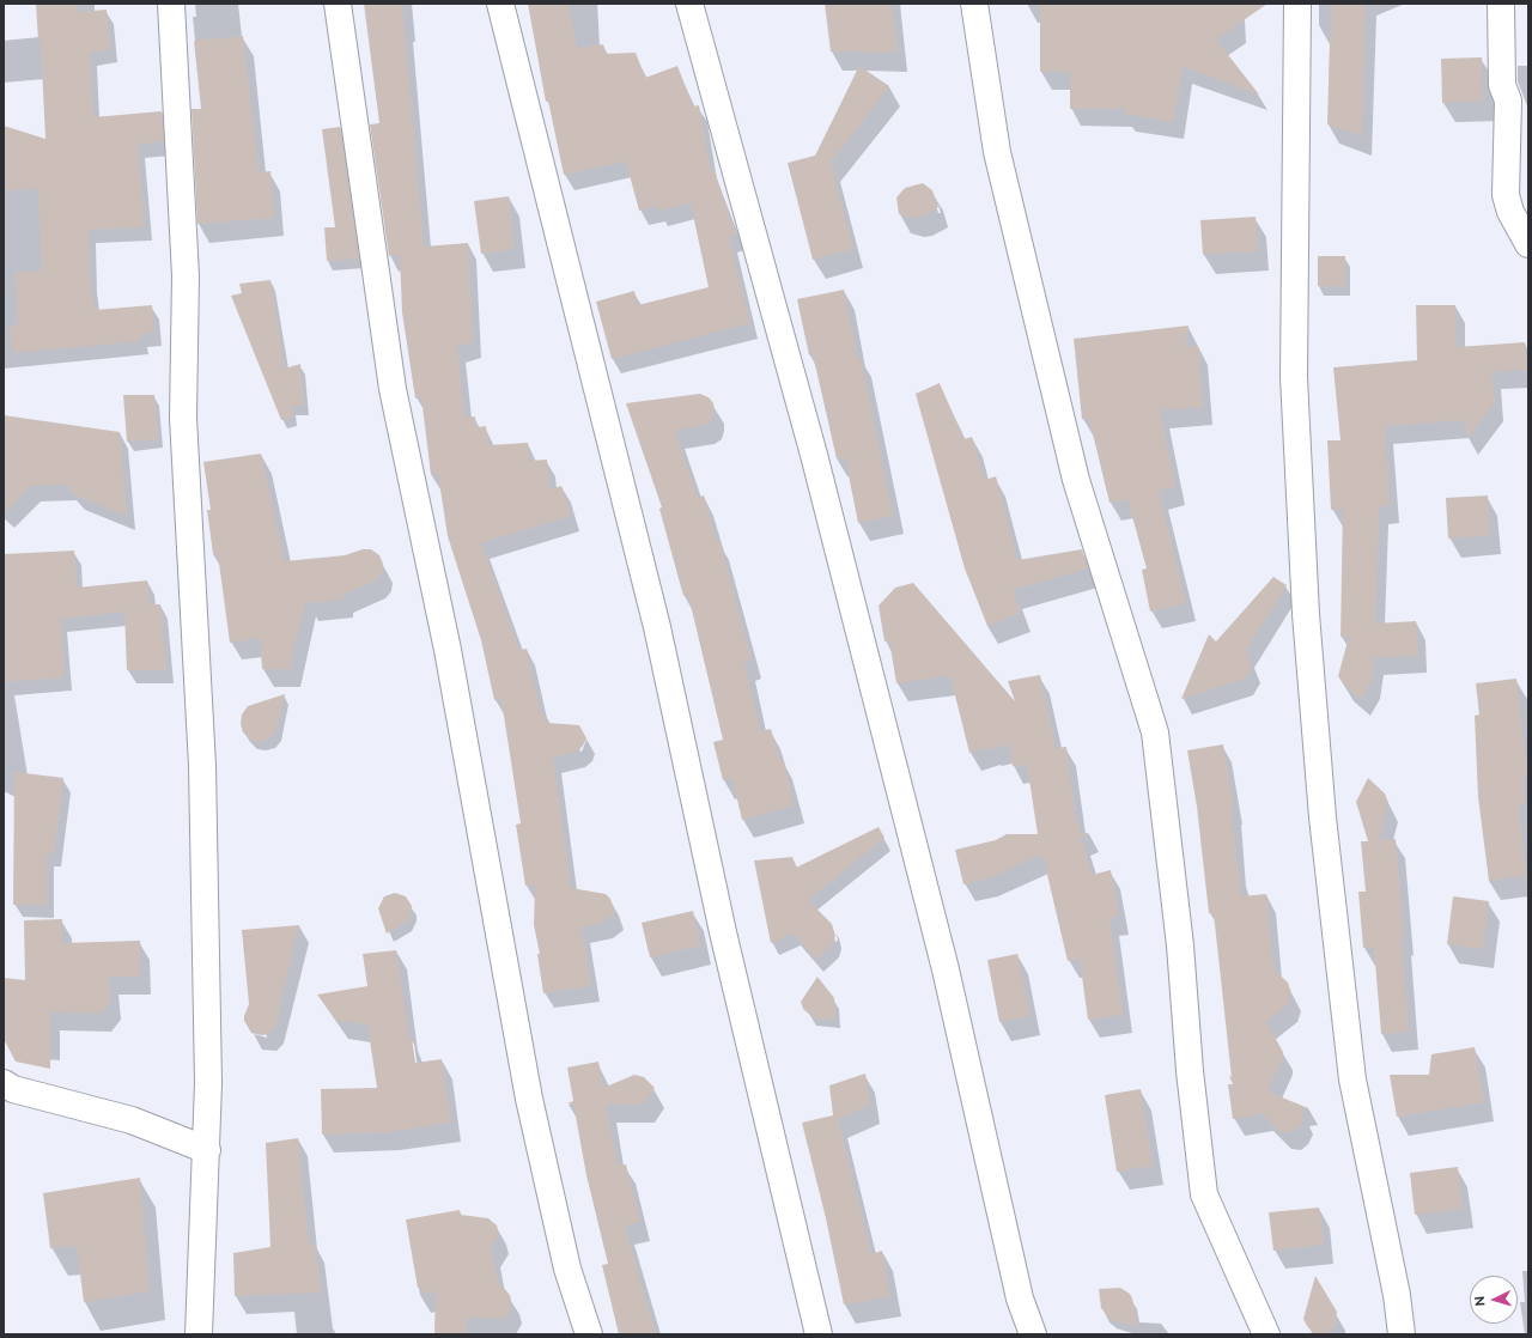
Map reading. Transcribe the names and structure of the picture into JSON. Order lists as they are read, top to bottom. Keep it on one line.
{"north":"left"}
